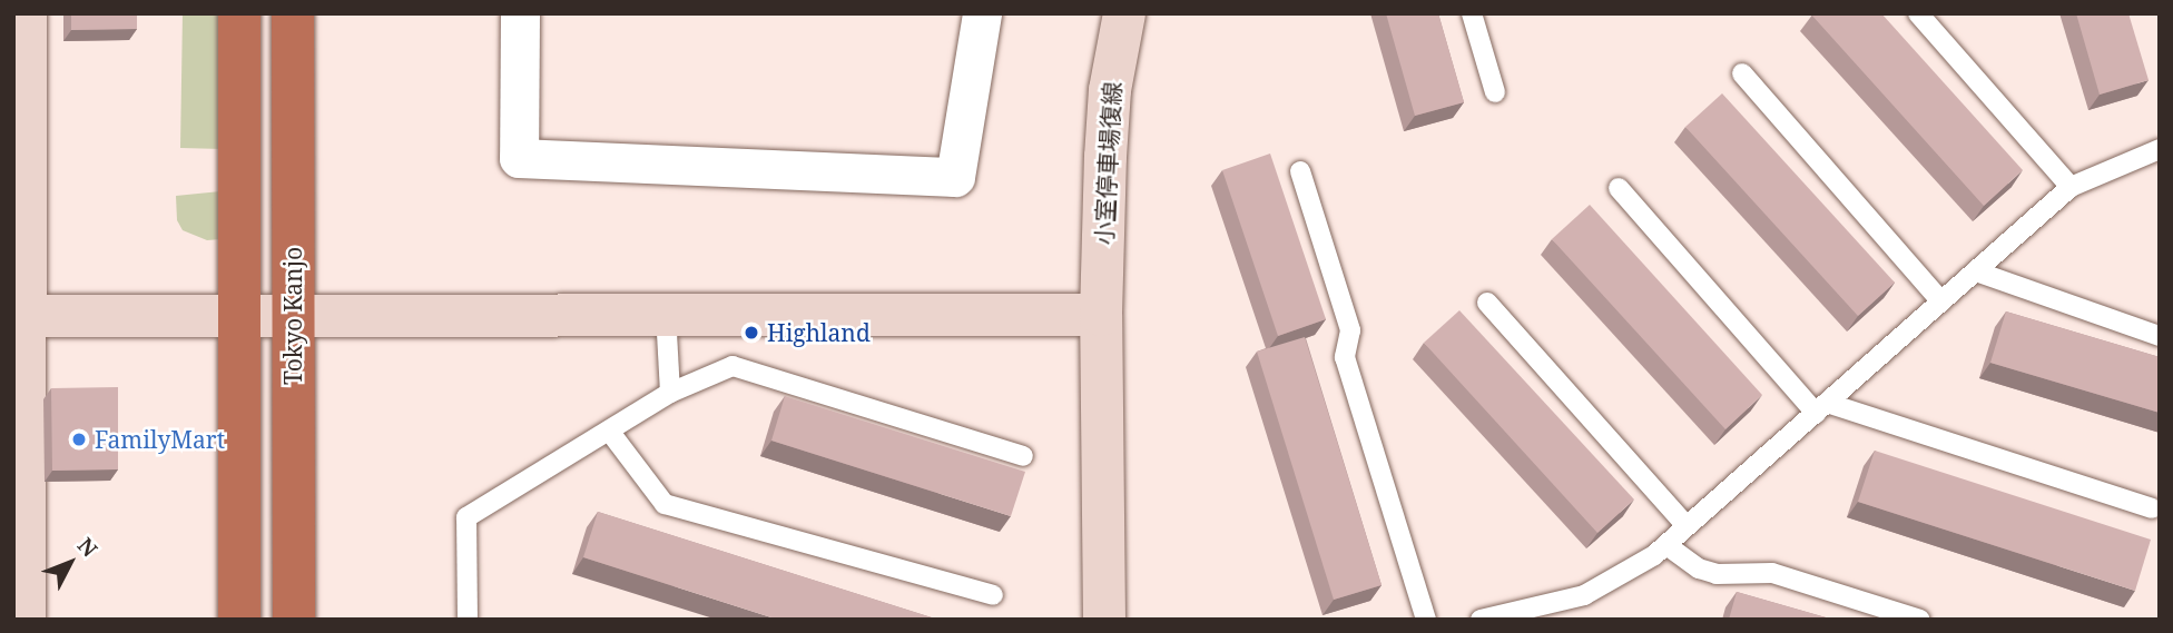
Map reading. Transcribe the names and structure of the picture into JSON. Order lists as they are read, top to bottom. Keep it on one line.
{"streets":{"highway":["Tokyo Kanjo"],"street":["小室停車場復線"]},"places":["Highland","FamilyMart"],"north":"top right"}
